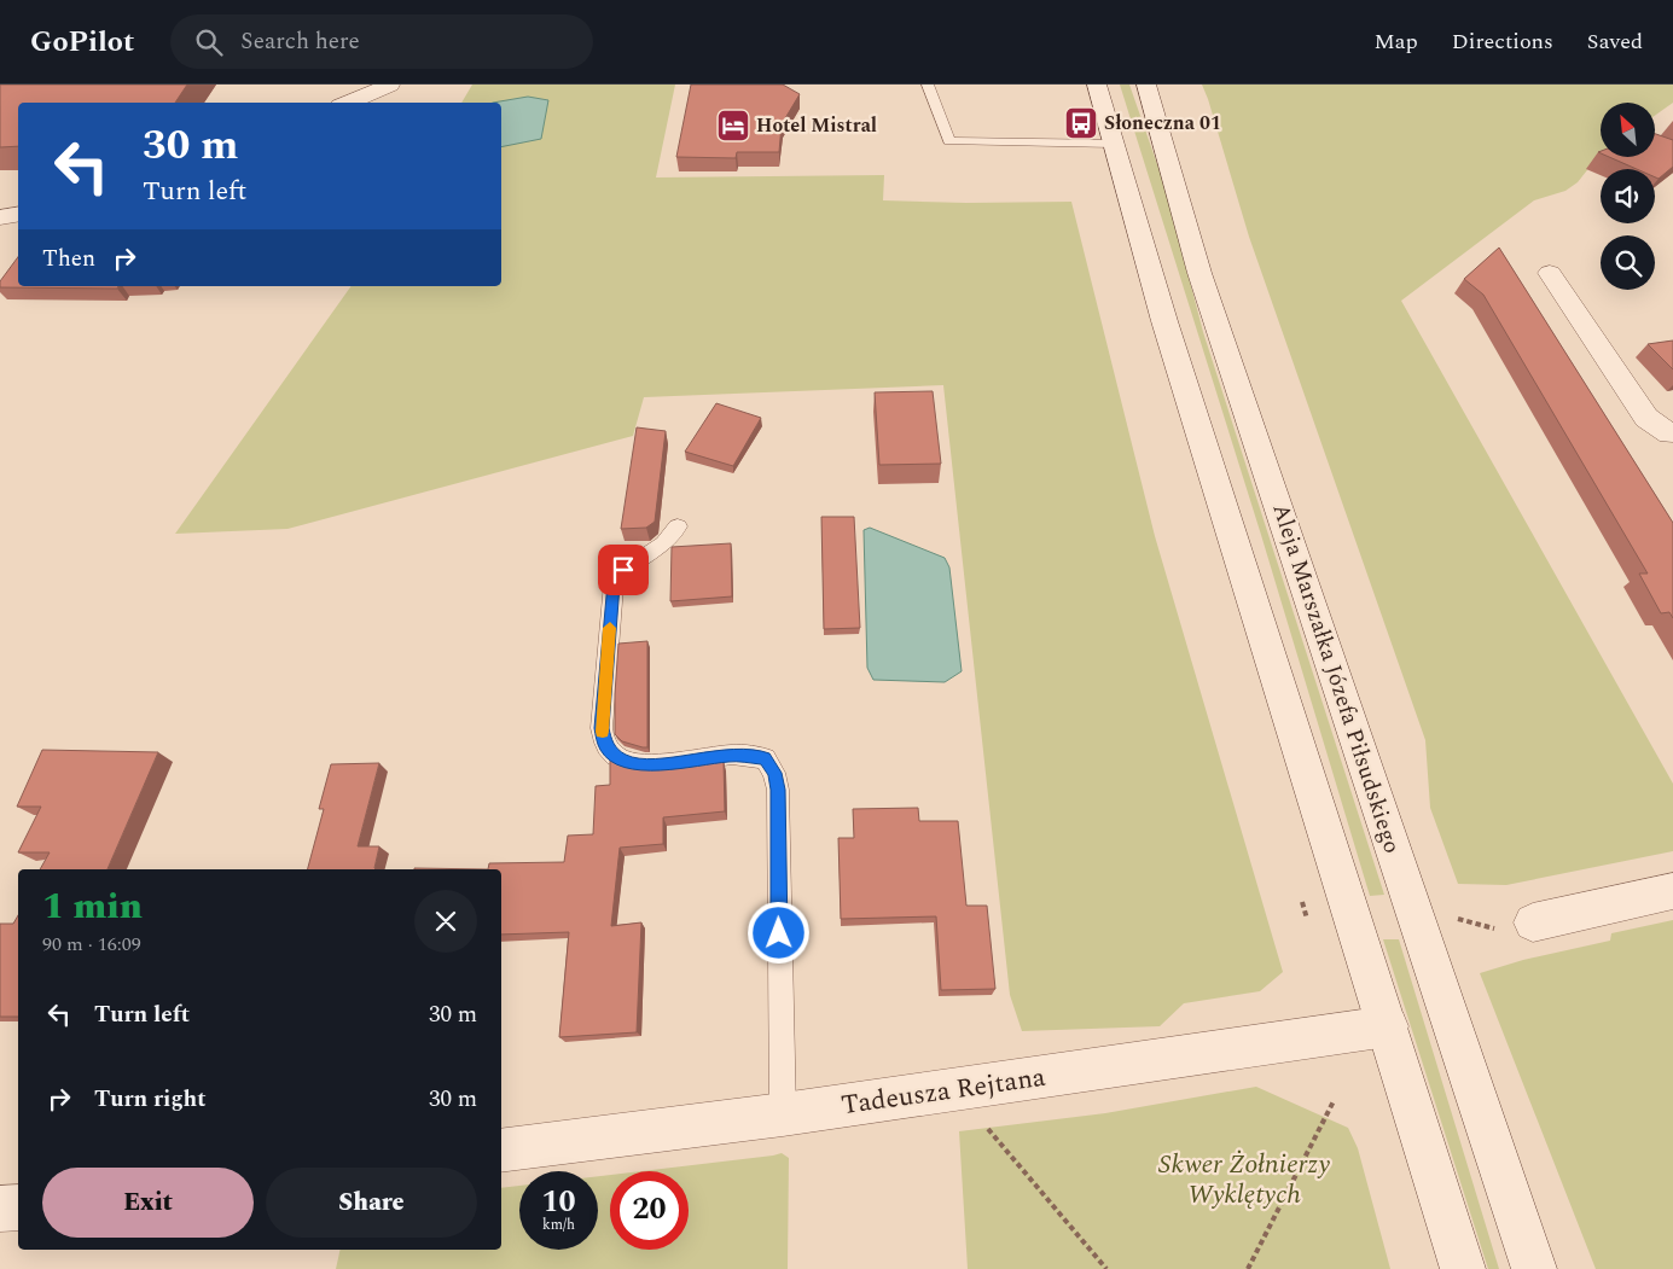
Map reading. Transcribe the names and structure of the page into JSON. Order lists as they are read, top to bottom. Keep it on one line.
{"streets":{"main road":["Aleja Marszałka Józefa Piłsudskiego","Tadeusza Rejtana"]},"parks":["Skwer Żołnierzy Wyklętych"],"places":{"bus stop":["Słoneczna 01"],"hotel":["Hotel Mistral"]},"north":"top left","page":{"header":"GoPilot","search":"Search here","nav":["Map","Directions","Saved"],"turn":["30 m","Turn left"],"then":"Then","heading":["1 min","90 m · 16:09"],"list":[{"name":"Turn left","value":"30 m"},{"name":"Turn right","value":"30 m"}],"buttons":["Exit","Share"],"speed":"10 km/h","limit":"20"}}
